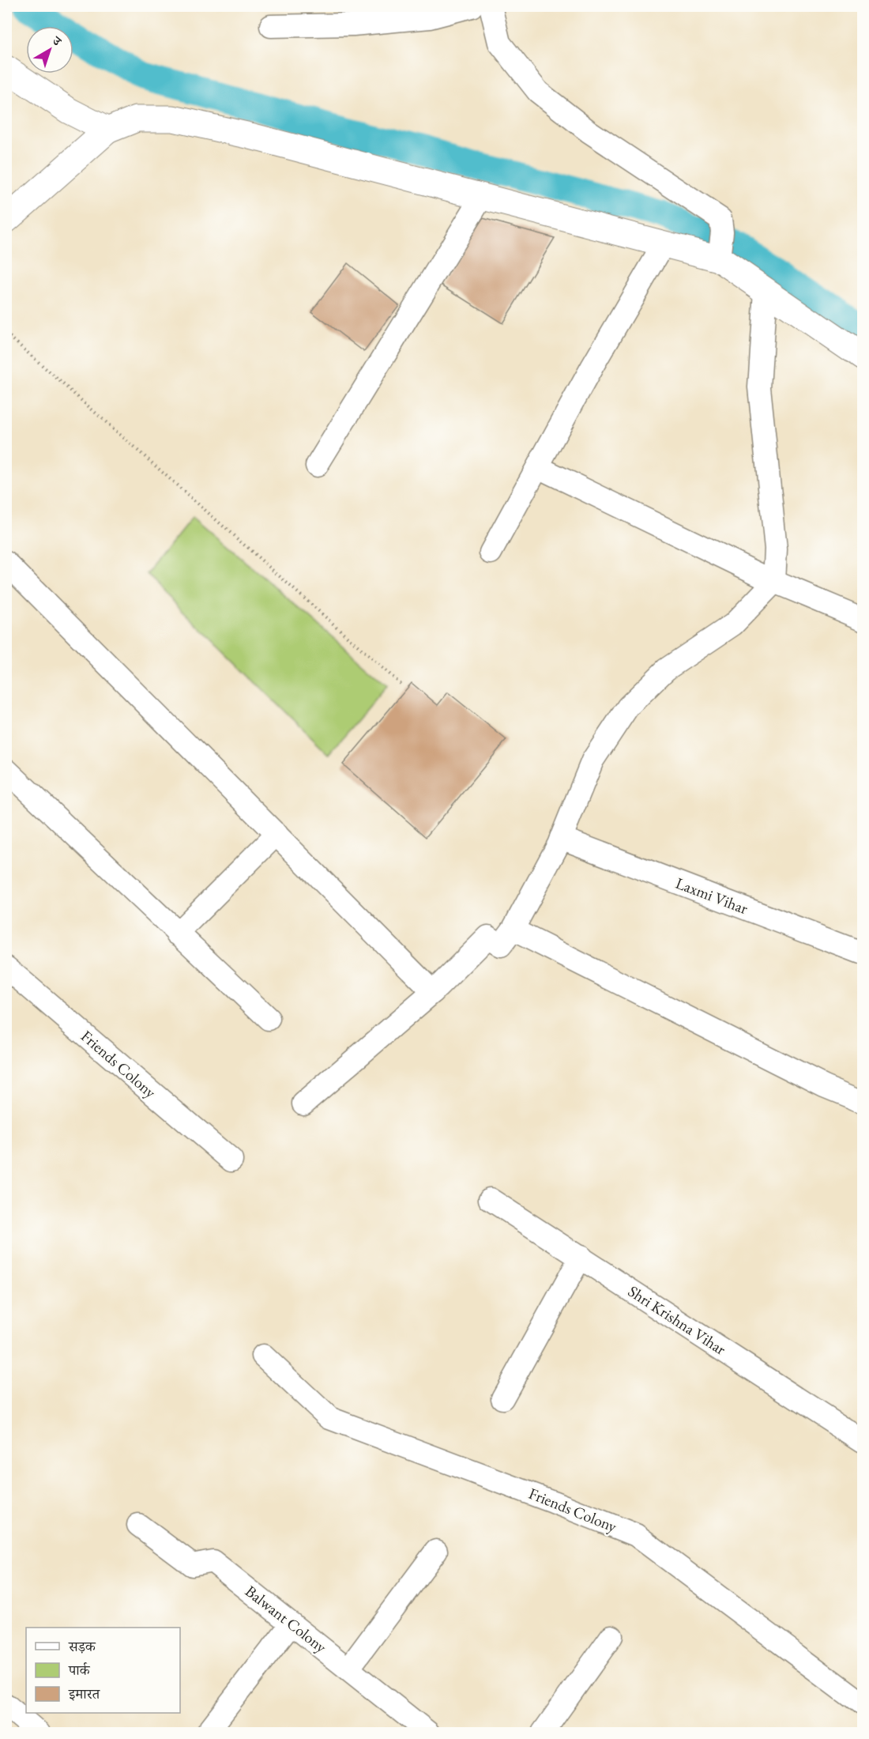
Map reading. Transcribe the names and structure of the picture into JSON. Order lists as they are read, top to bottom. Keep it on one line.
{"streets":{"street":["Laxmi Vihar","Friends Colony","Shri Krishna Vihar","Balwant Colony"]},"legend":["सड़क","पार्क","इमारत"],"north":"top right"}
